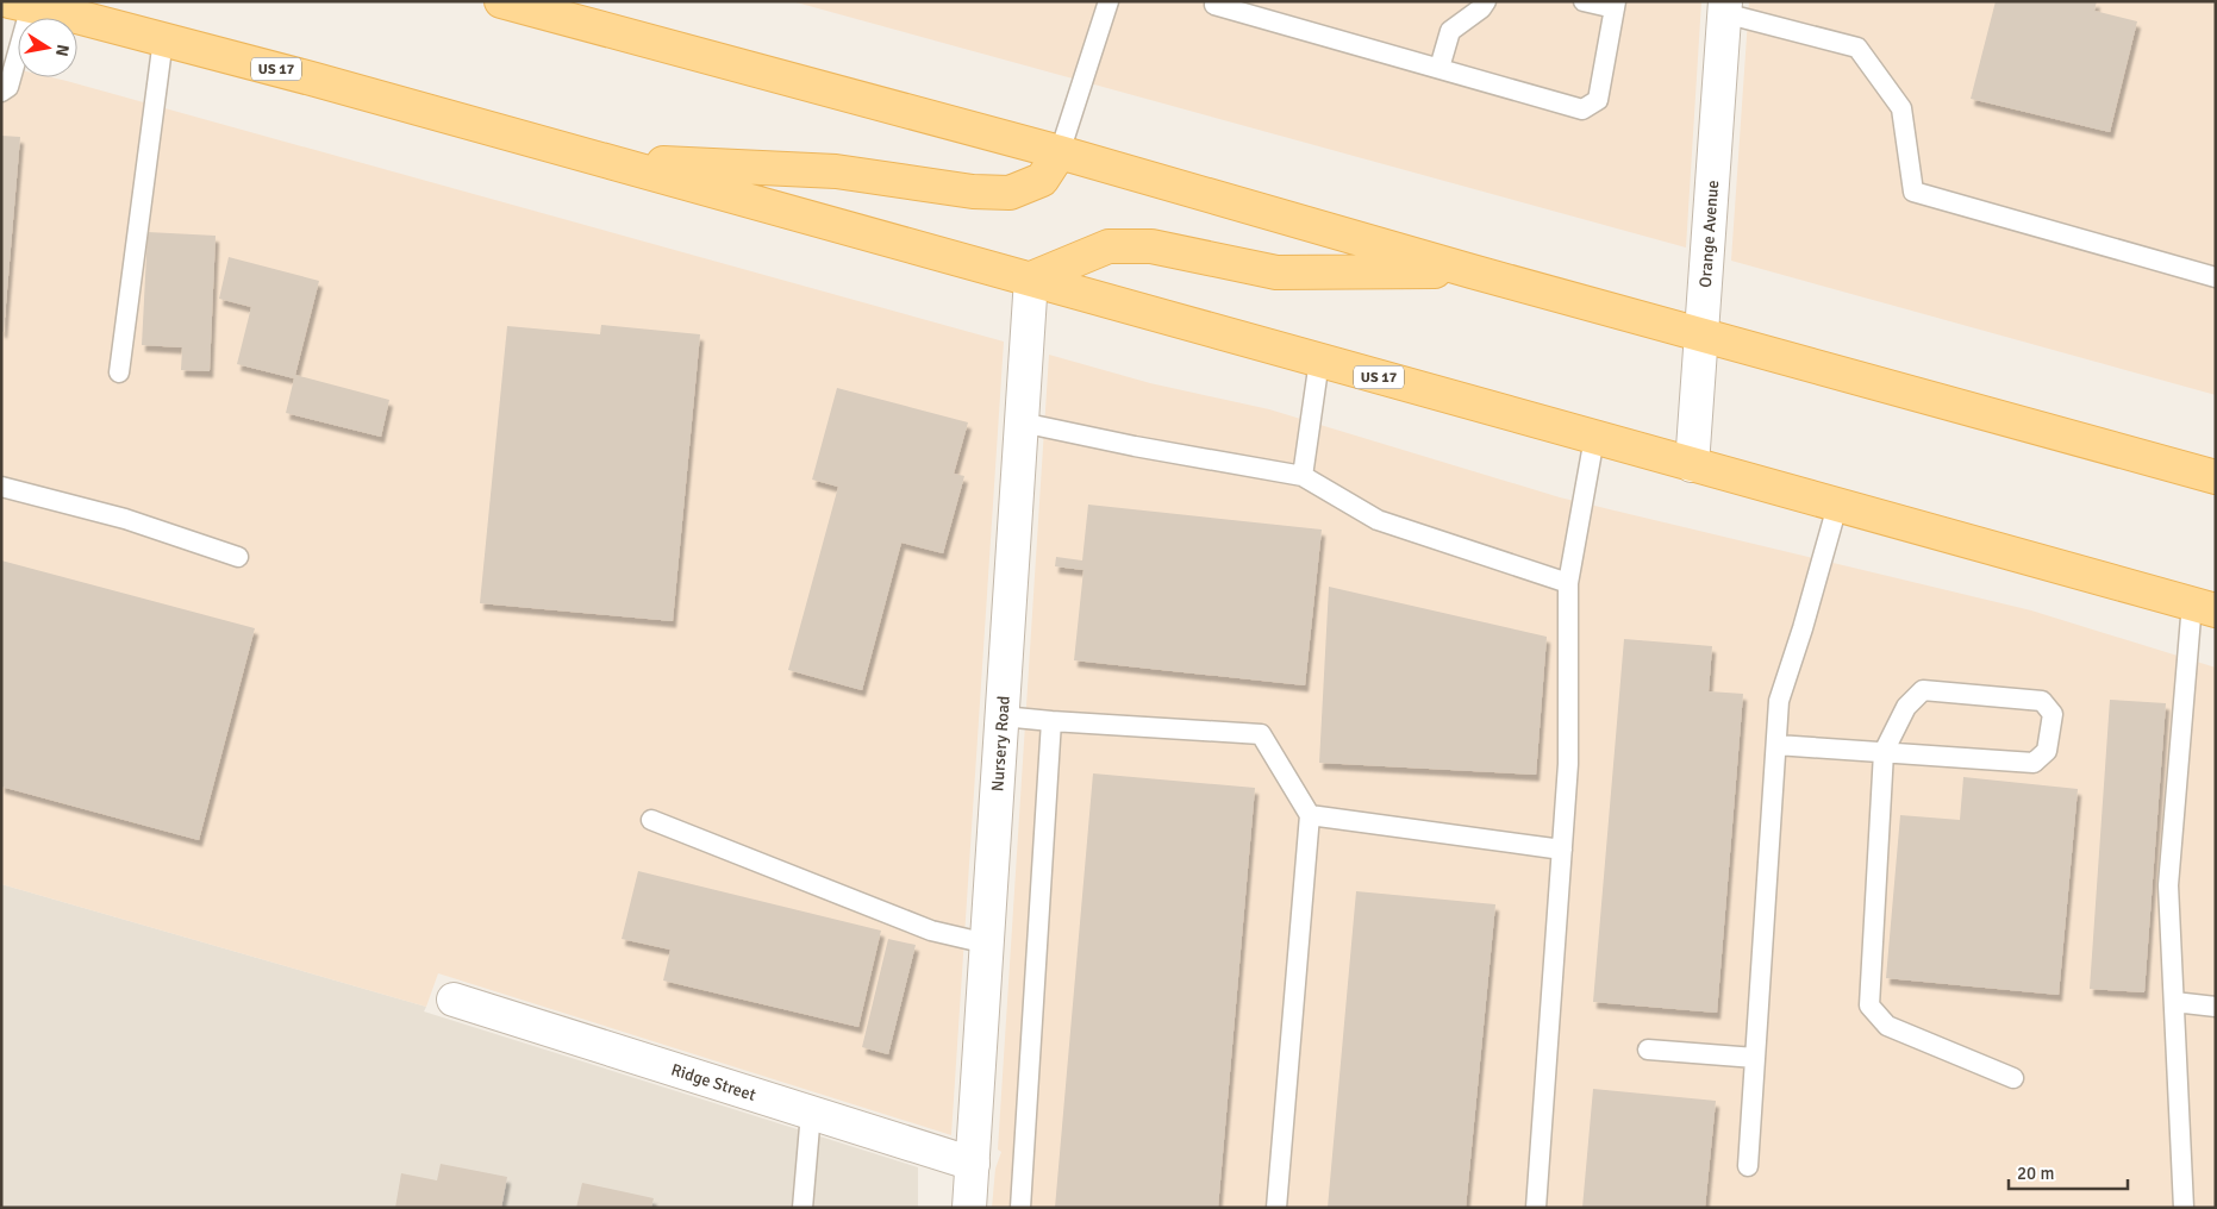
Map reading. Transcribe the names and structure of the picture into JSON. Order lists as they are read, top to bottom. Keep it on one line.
{"streets":{"main road":["US 17"],"street":["Orange Avenue","Nursery Road","Ridge Street"]},"crossings":[["US 17","Orange Avenue"],["US 17","Nursery Road"],["Nursery Road","Ridge Street"]],"scale_bar":"20 m","north":"right"}
